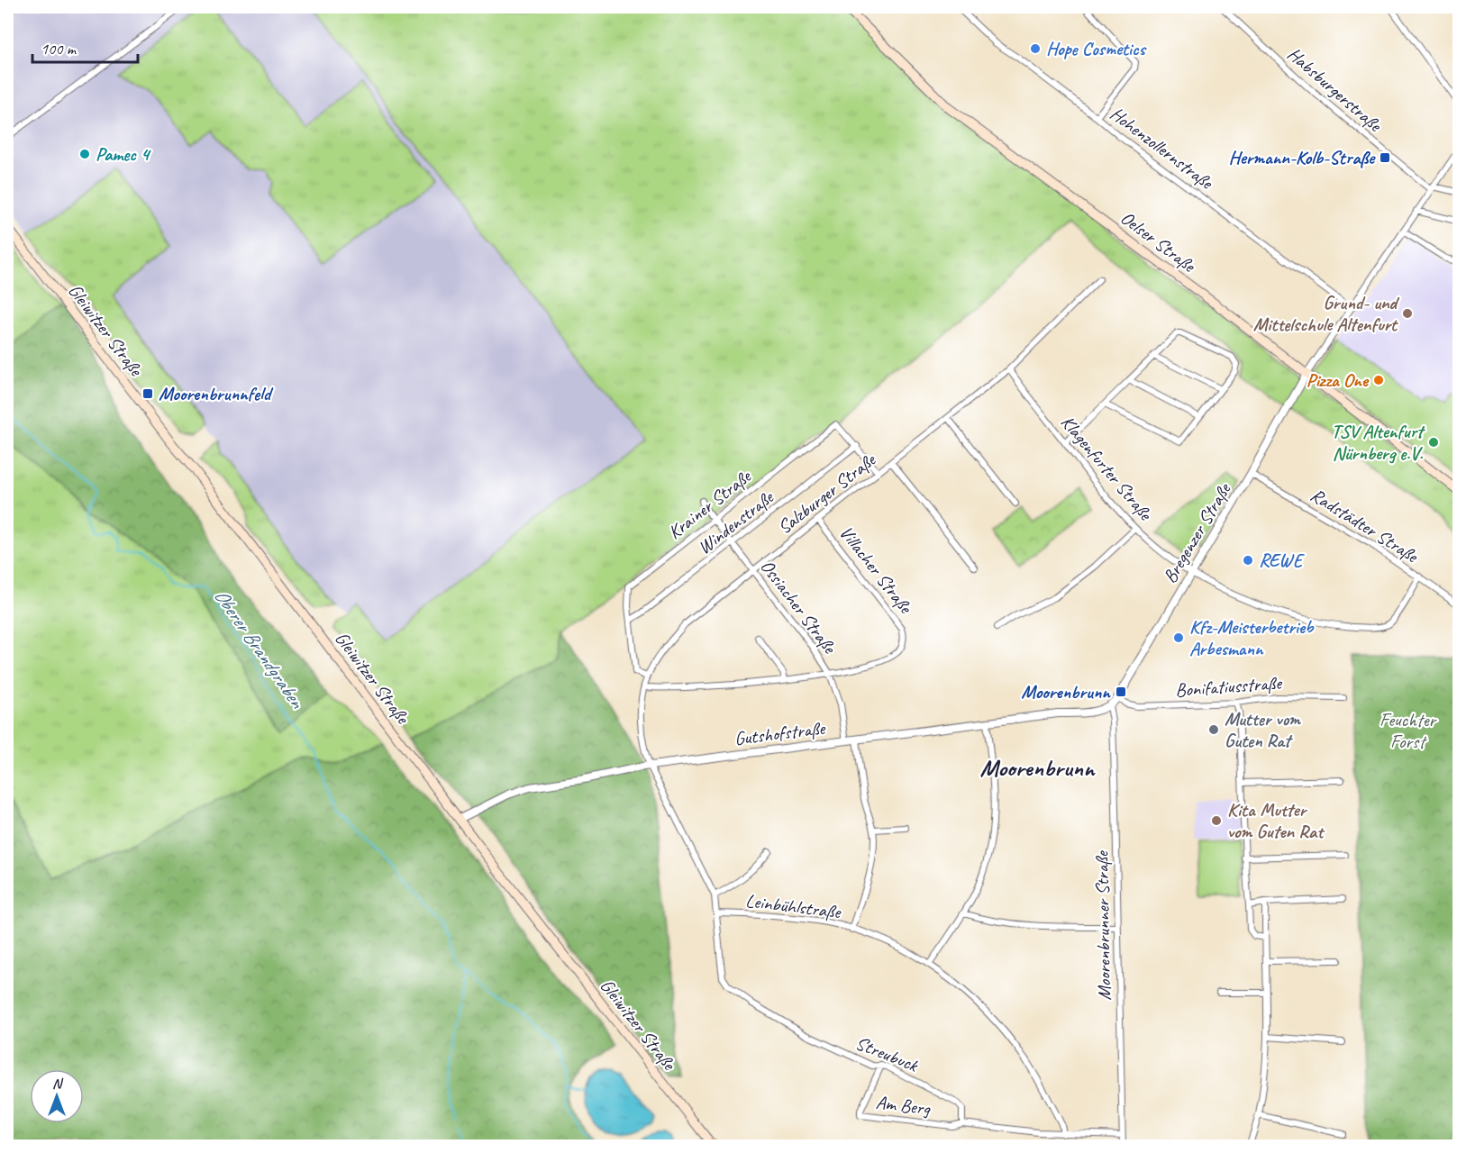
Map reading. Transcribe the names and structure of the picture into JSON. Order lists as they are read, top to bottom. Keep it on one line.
{"streets":{"main road":["Oelser Straße","Gleiwitzer Straße"],"street":["Habsburgerstraße","Hohenzollernstraße","Klagenfurter Straße","Salzburger Straße","Krainer Straße","Windenstraße","Radstädter Straße","Bregenzer Straße","Villacher Straße","Ossiacher Straße","Bonifatiusstraße","Gutshofstraße","Leinbühlstraße","Moorenbrunner Straße","Streubuck","Am Berg"]},"crossings":[["Oelser Straße","Bregenzer Straße"],["Gleiwitzer Straße","Gutshofstraße"],["Klagenfurter Straße","Salzburger Straße"],["Klagenfurter Straße","Radstädter Straße"],["Klagenfurter Straße","Bregenzer Straße"],["Salzburger Straße","Krainer Straße"],["Salzburger Straße","Villacher Straße"],["Salzburger Straße","Ossiacher Straße"],["Salzburger Straße","Gutshofstraße"],["Salzburger Straße","Streubuck"],["Krainer Straße","Windenstraße"],["Krainer Straße","Ossiacher Straße"],["Windenstraße","Ossiacher Straße"],["Radstädter Straße","Bregenzer Straße"],["Bregenzer Straße","Bonifatiusstraße"],["Bregenzer Straße","Gutshofstraße"],["Bregenzer Straße","Moorenbrunner Straße"],["Villacher Straße","Ossiacher Straße"],["Ossiacher Straße","Gutshofstraße"],["Gutshofstraße","Moorenbrunner Straße"],["Gutshofstraße","Streubuck"],["Leinbühlstraße","Streubuck"],["Streubuck","Am Berg"]],"districts":["Moorenbrunn"],"water":["Oberer Brandgraben"],"parks":["Feuchter Forst"],"places":{"other":["Hope Cosmetics","Pamec 4","Grund- und Mittelschule Altenfurt","Pizza One","TSV Altenfurt Nürnberg e.V.","REWE","Kfz-Meisterbetrieb Arbesmann","Mutter vom Guten Rat","Kita Mutter vom Guten Rat"],"transit":["Hermann-Kolb-Straße","Moorenbrunnfeld","Moorenbrunn"]},"scale_bar":"100 m","north":"top"}
